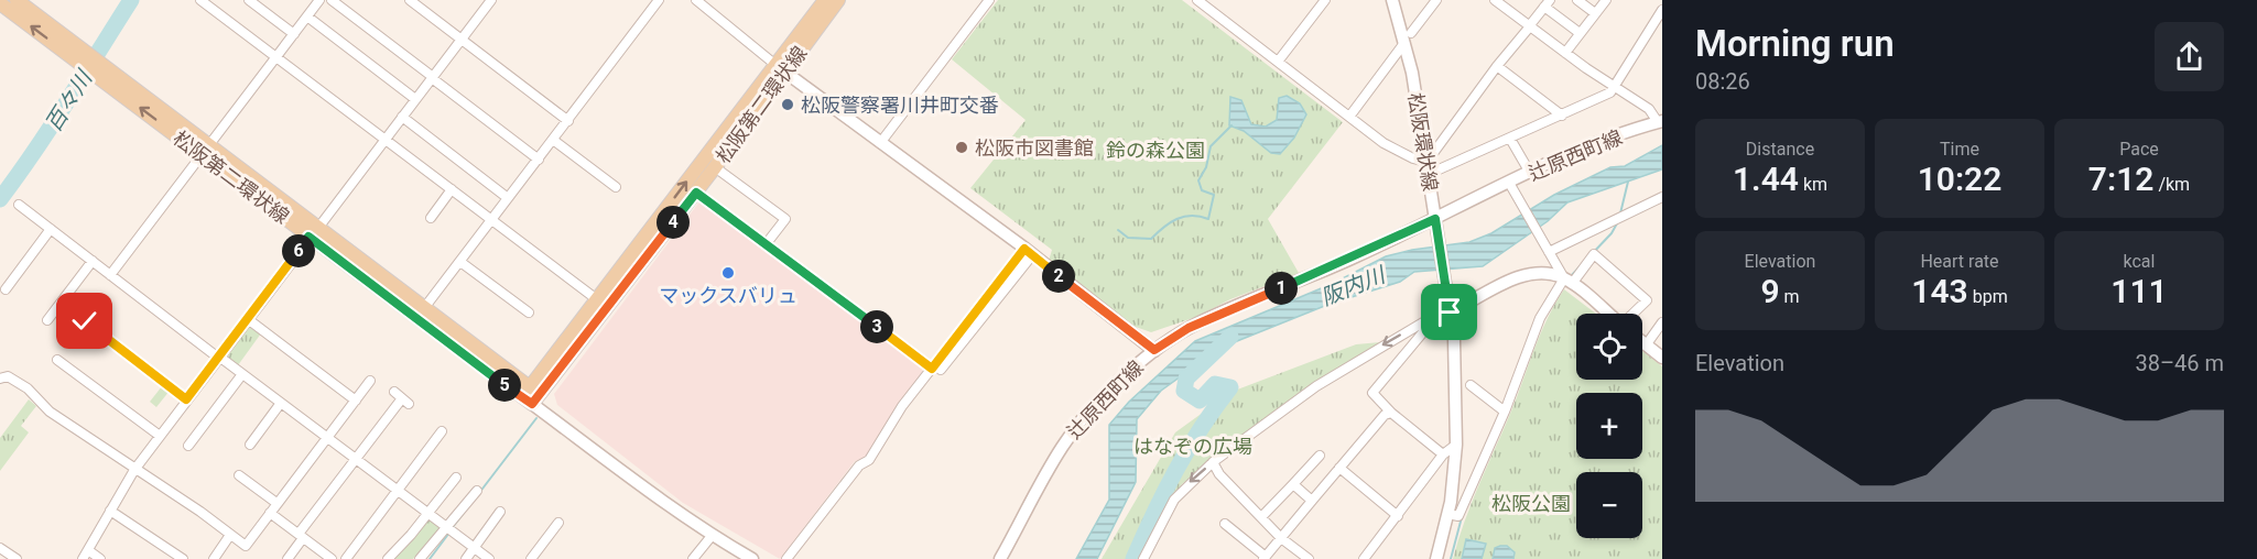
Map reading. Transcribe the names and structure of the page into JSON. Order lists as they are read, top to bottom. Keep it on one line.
{"streets":{"main road":["松阪第二環状線","松阪環状線","辻原西町線"]},"crossings":[["松阪環状線","辻原西町線"]],"water":["百々川","阪内川"],"parks":["鈴の森公園","はなぞの広場","松阪公園"],"places":["松阪警察署川井町交番","松阪市図書館","マックスバリュ"],"page":{"heading":["Morning run","08:26"],"stats":[["Distance","1.44 km"],["Time","10:22"],["Pace","7:12 /km"],["Elevation","9 m"],["Heart rate","143 bpm"],["kcal","111"]],"pins":["4","6","2","1","3","5"],"map_buttons":["+","−"],"chart":["Elevation","38–46 m"]}}
